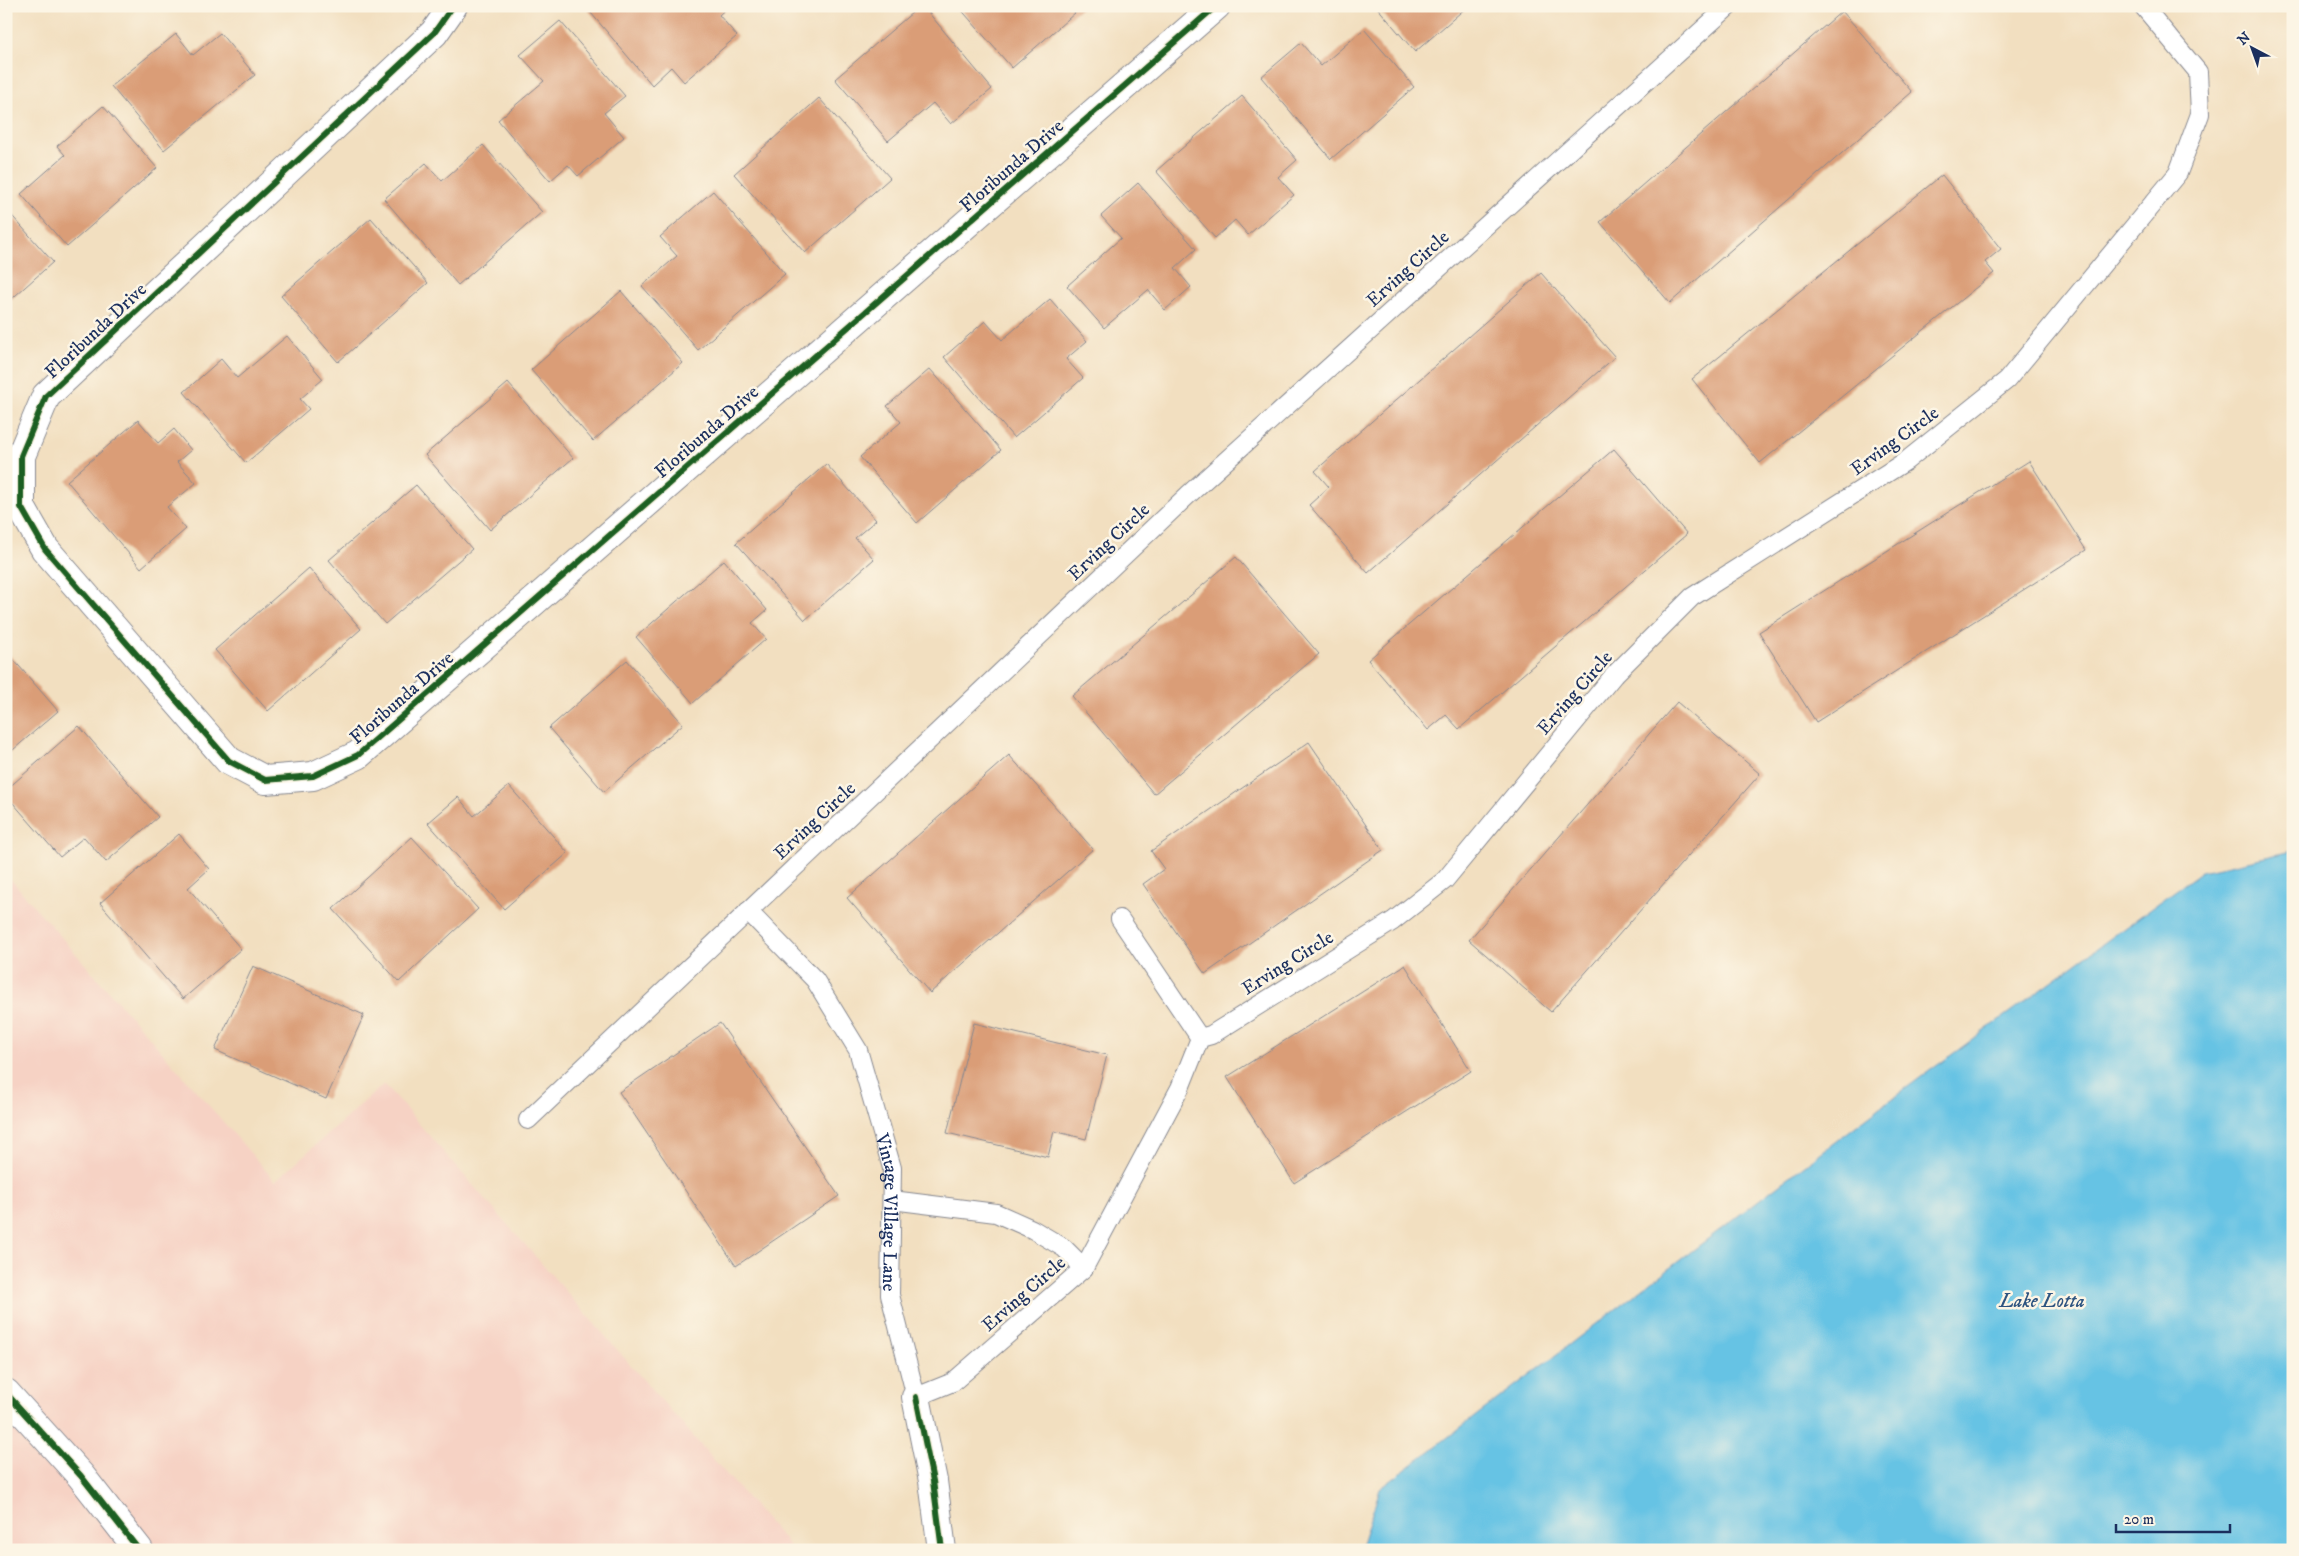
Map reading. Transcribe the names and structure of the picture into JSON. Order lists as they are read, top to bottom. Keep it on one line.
{"streets":{"street":["Floribunda Drive","Vintage Village Lane"],"lane":["Erving Circle"]},"crossings":[["Erving Circle","Vintage Village Lane"]],"water":["Lake Lotta"],"scale_bar":"20 m","north":"top left"}
